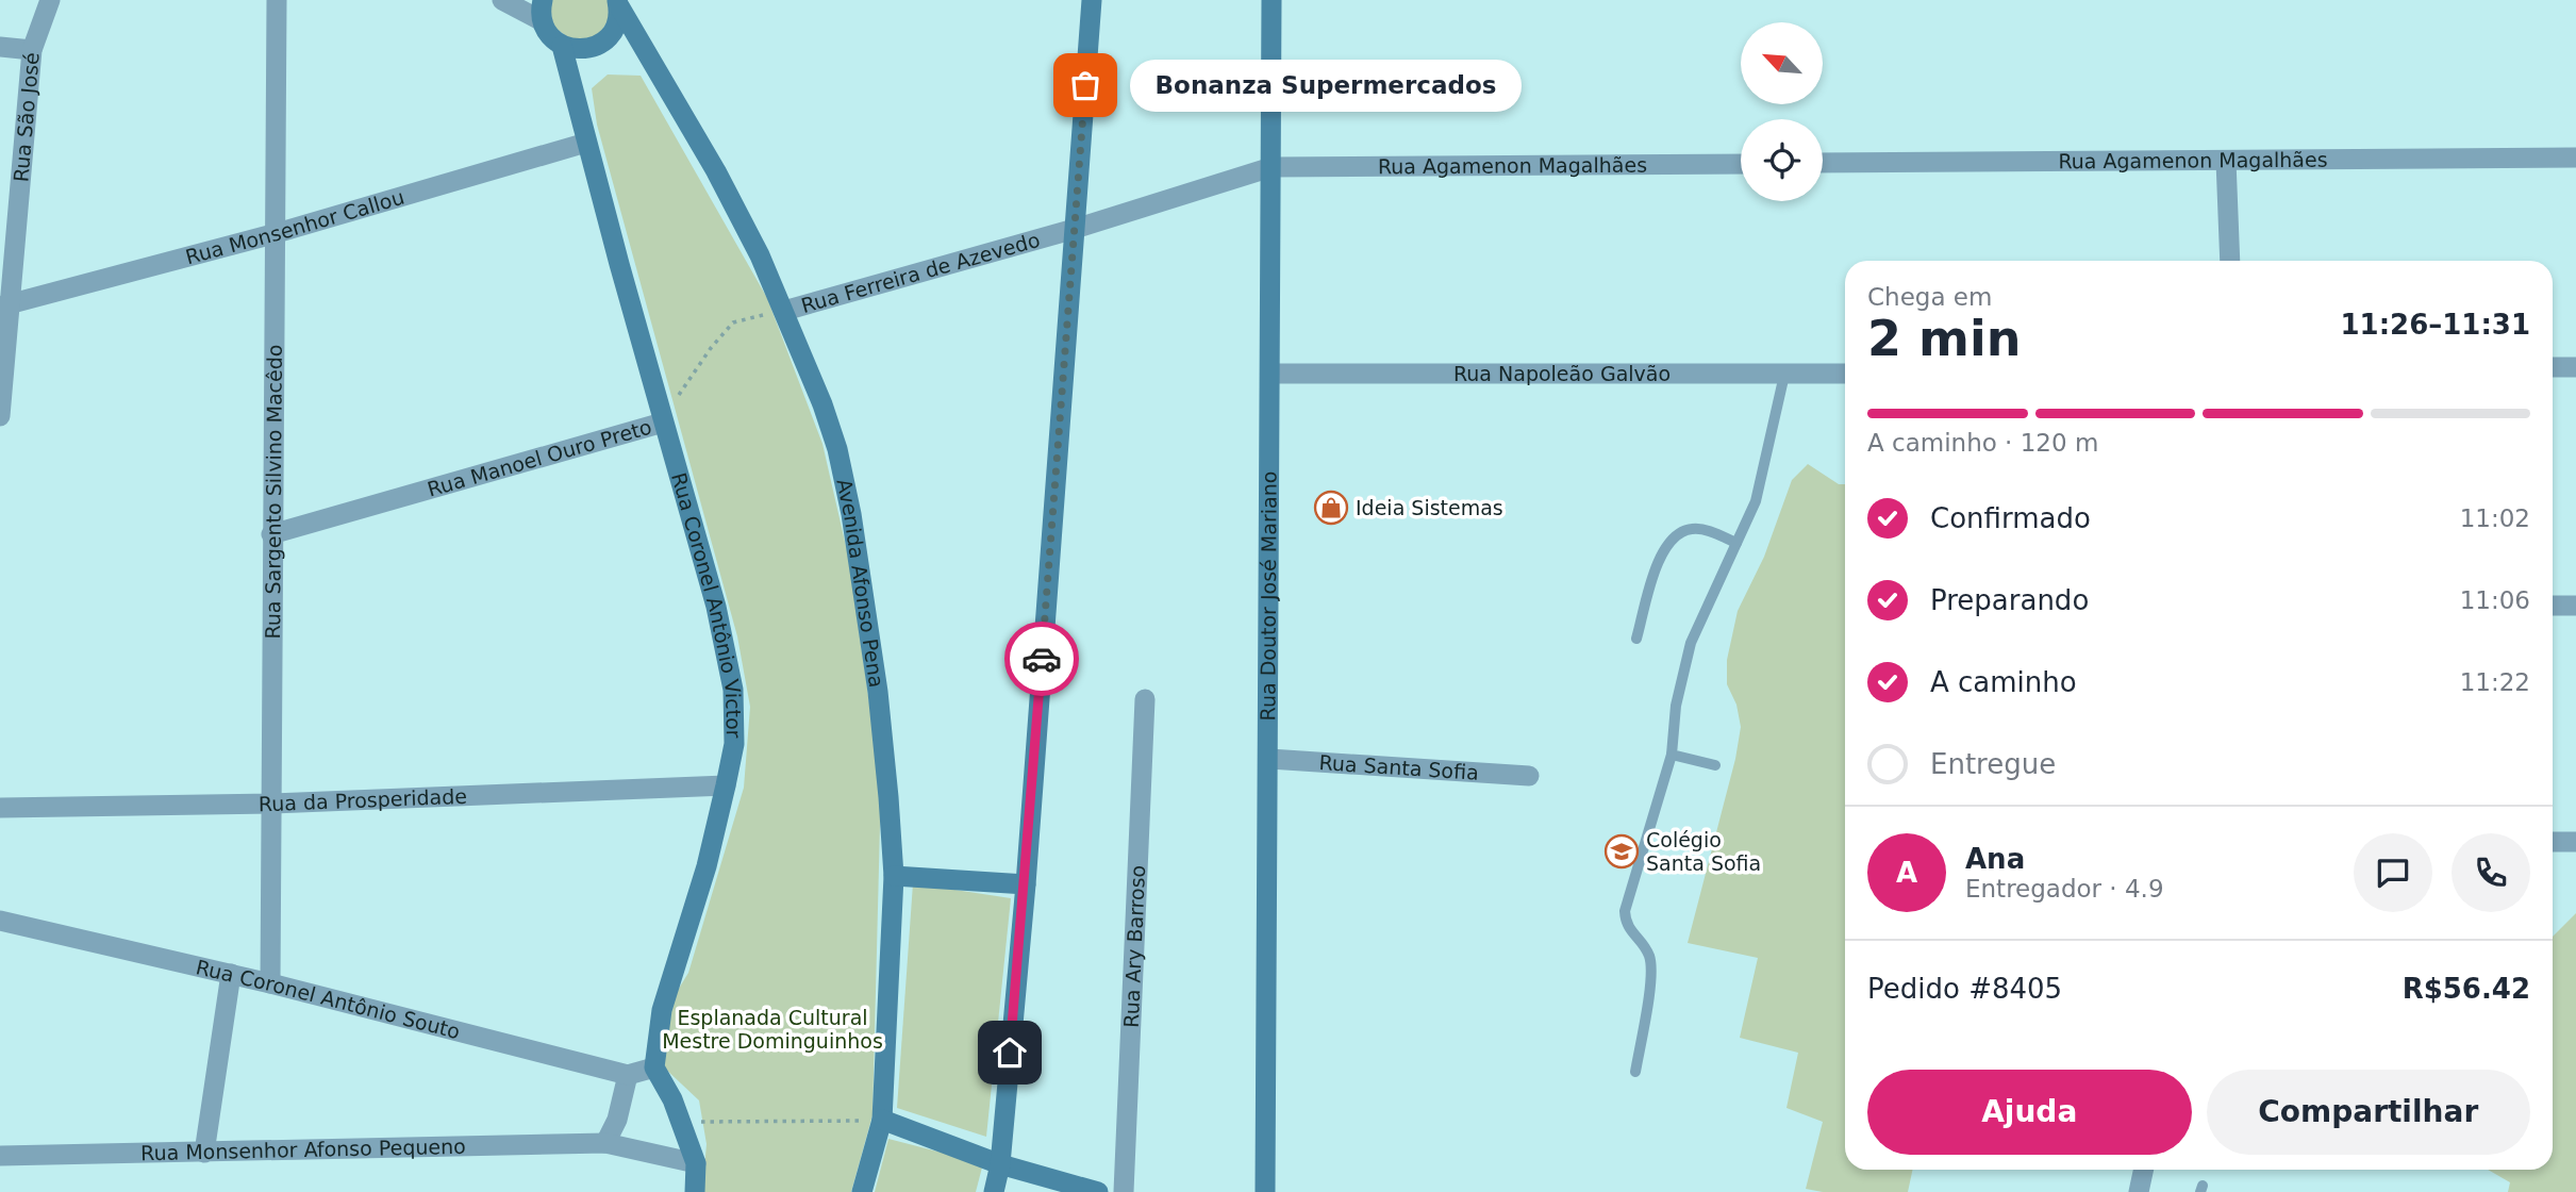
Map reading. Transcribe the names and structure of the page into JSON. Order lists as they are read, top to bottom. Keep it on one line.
{"streets":{"main road":["Avenida Afonso Pena","Rua Doutor José Mariano","Rua Coronel Antônio Victor"],"street":["Rua São José","Rua Agamenon Magalhães","Rua Monsenhor Callou","Rua Ferreira de Azevedo","Rua Napoleão Galvão","Rua Manoel Ouro Preto","Rua Sargento Silvino Macêdo","Rua Santa Sofia","Rua da Prosperidade","Rua Ary Barroso","Rua Coronel Antônio Souto","Rua Monsenhor Afonso Pequeno"]},"crossings":[["Rua São José","Rua Monsenhor Callou"],["Rua Agamenon Magalhães","Rua Ferreira de Azevedo"],["Rua Agamenon Magalhães","Rua Doutor José Mariano"],["Rua Monsenhor Callou","Rua Sargento Silvino Macêdo"],["Rua Monsenhor Callou","Rua Coronel Antônio Victor"],["Rua Ferreira de Azevedo","Avenida Afonso Pena"],["Rua Ferreira de Azevedo","Rua Doutor José Mariano"],["Rua Napoleão Galvão","Rua Doutor José Mariano"],["Rua Manoel Ouro Preto","Rua Sargento Silvino Macêdo"],["Rua Manoel Ouro Preto","Rua Coronel Antônio Victor"],["Rua Sargento Silvino Macêdo","Rua da Prosperidade"],["Rua Sargento Silvino Macêdo","Rua Coronel Antônio Souto"],["Rua Doutor José Mariano","Rua Santa Sofia"],["Rua Coronel Antônio Victor","Rua da Prosperidade"],["Rua Coronel Antônio Victor","Rua Coronel Antônio Souto"]],"parks":["Esplanada Cultural Mestre Dominguinhos"],"places":{"other":["Bonanza Supermercados"],"shop":["Ideia Sistemas"],"school or university":["Colégio Santa Sofia"]},"north":"top left","page":{"bubble":"Bonanza Supermercados","heading":["2 min","Chega em","11:26–11:31"],"panel":["Ana","Entregador · 4.9","Pedido #8405","R$56.42"],"bar":"A caminho · 120 m","list":[["Confirmado","11:02"],["Preparando","11:06"],["A caminho","11:22"],"Entregue"],"round":"A","buttons":["Ajuda","Compartilhar"]}}
